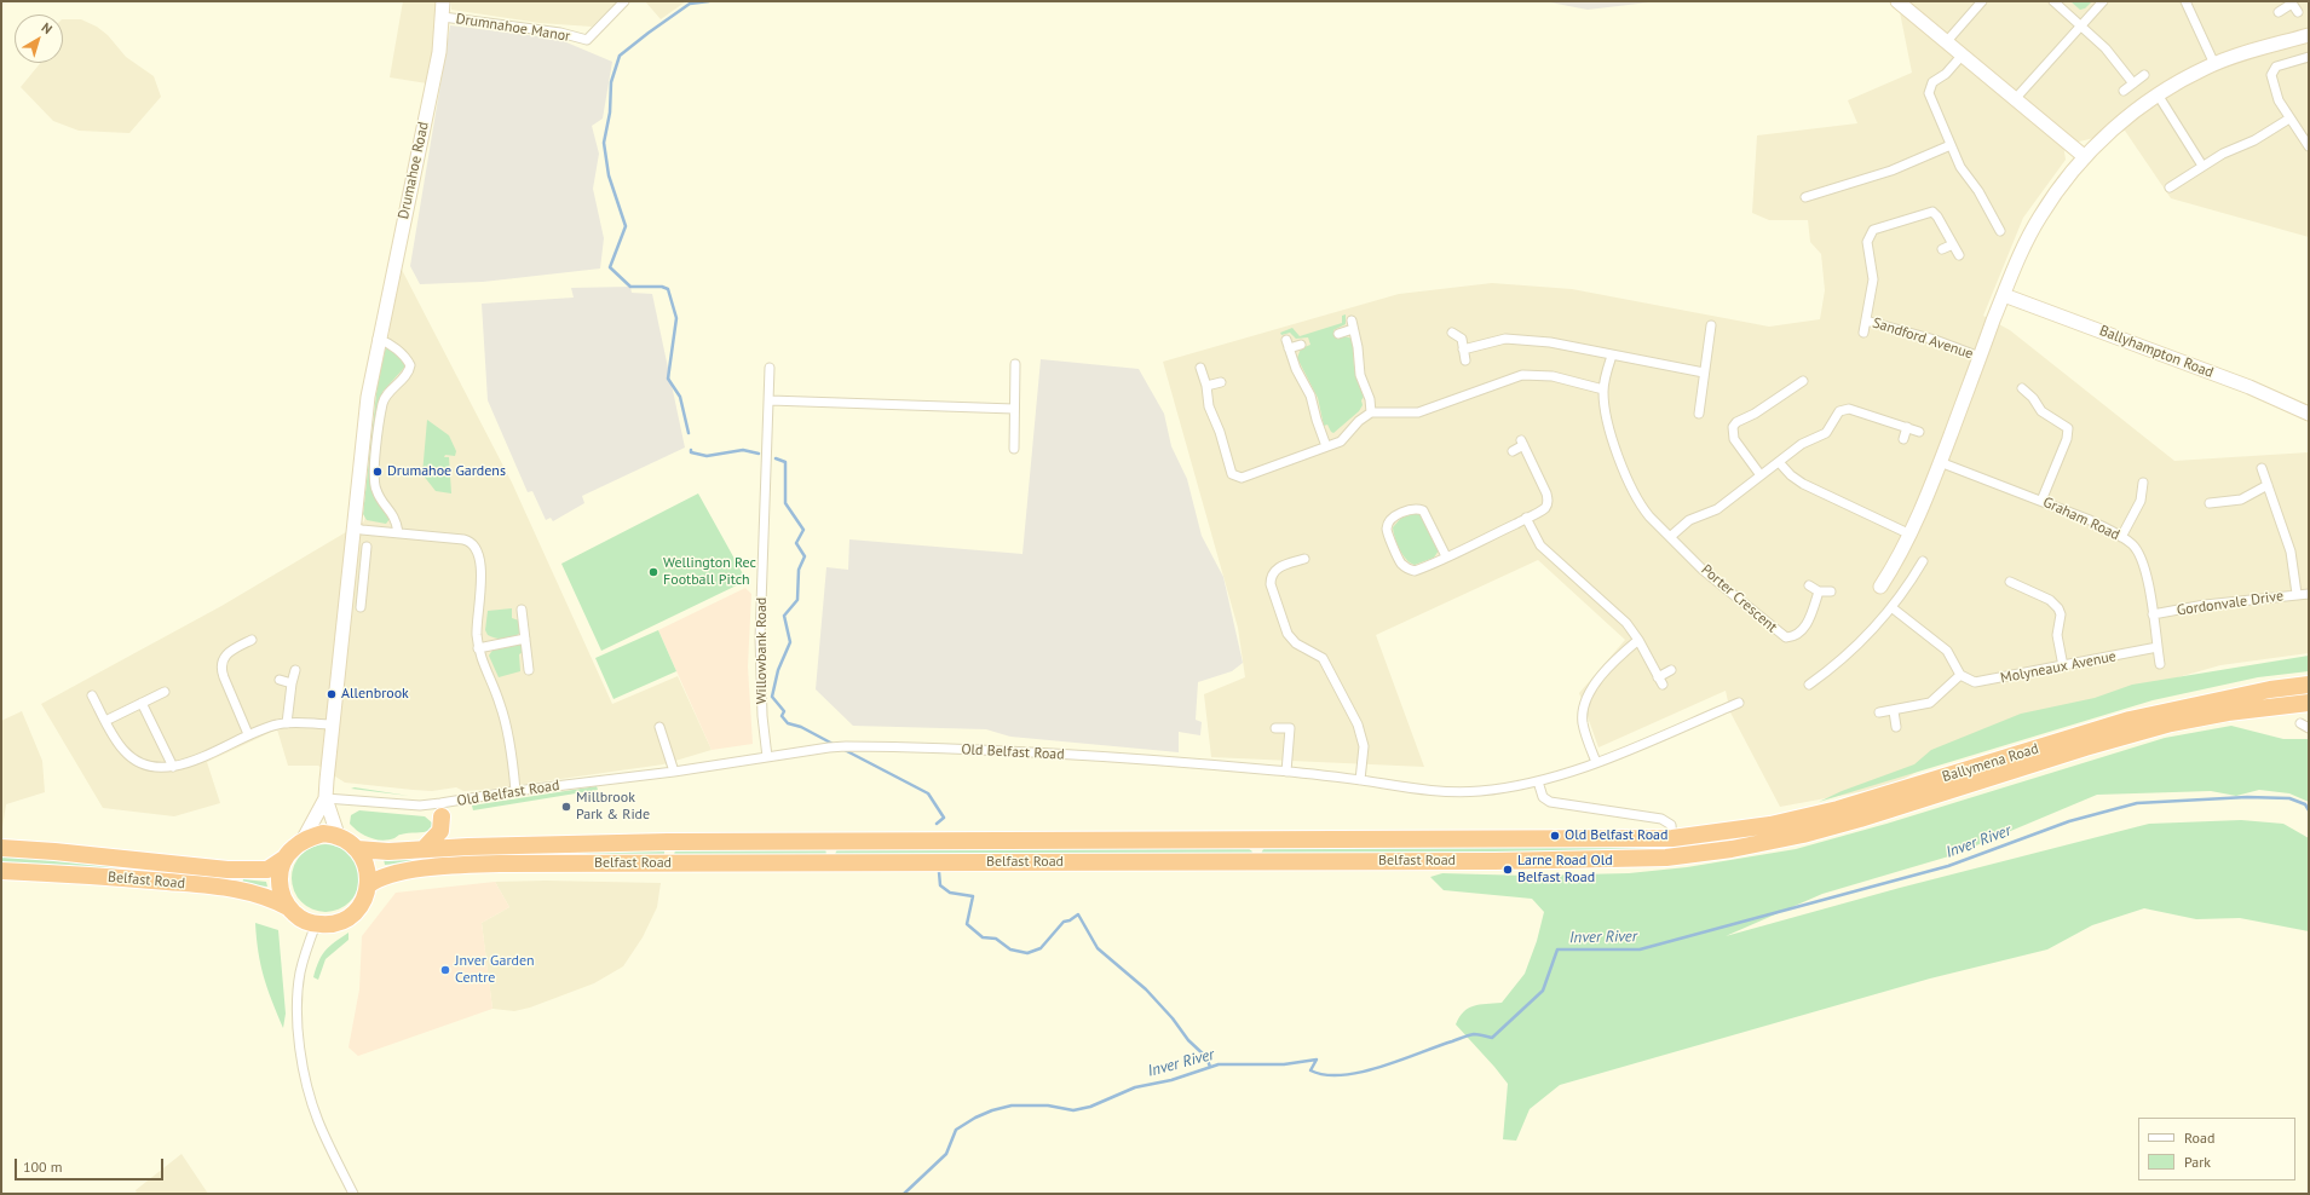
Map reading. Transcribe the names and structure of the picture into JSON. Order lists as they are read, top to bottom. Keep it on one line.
{"streets":{"highway":["Ballymena Road","Belfast Road"],"street":["Drumnahoe Manor","Drumahoe Road","Sandford Avenue","Ballyhampton Road","Graham Road","Porter Crescent","Gordonvale Drive","Willowbank Road","Molyneaux Avenue","Old Belfast Road"]},"crossings":[["Drumnahoe Manor","Drumahoe Road"],["Drumahoe Road","Old Belfast Road"],["Drumahoe Road","Belfast Road"],["Graham Road","Gordonvale Drive"],["Graham Road","Molyneaux Avenue"],["Willowbank Road","Old Belfast Road"],["Ballymena Road","Belfast Road"]],"water":["Inver River"],"places":["Drumahoe Gardens","Wellington Rec Football Pitch","Allenbrook","Millbrook Park & Ride","Old Belfast Road","Larne Road Old Belfast Road","Jnver Garden Centre"],"legend":["Road","Park"],"scale_bar":"100 m","north":"top right"}
